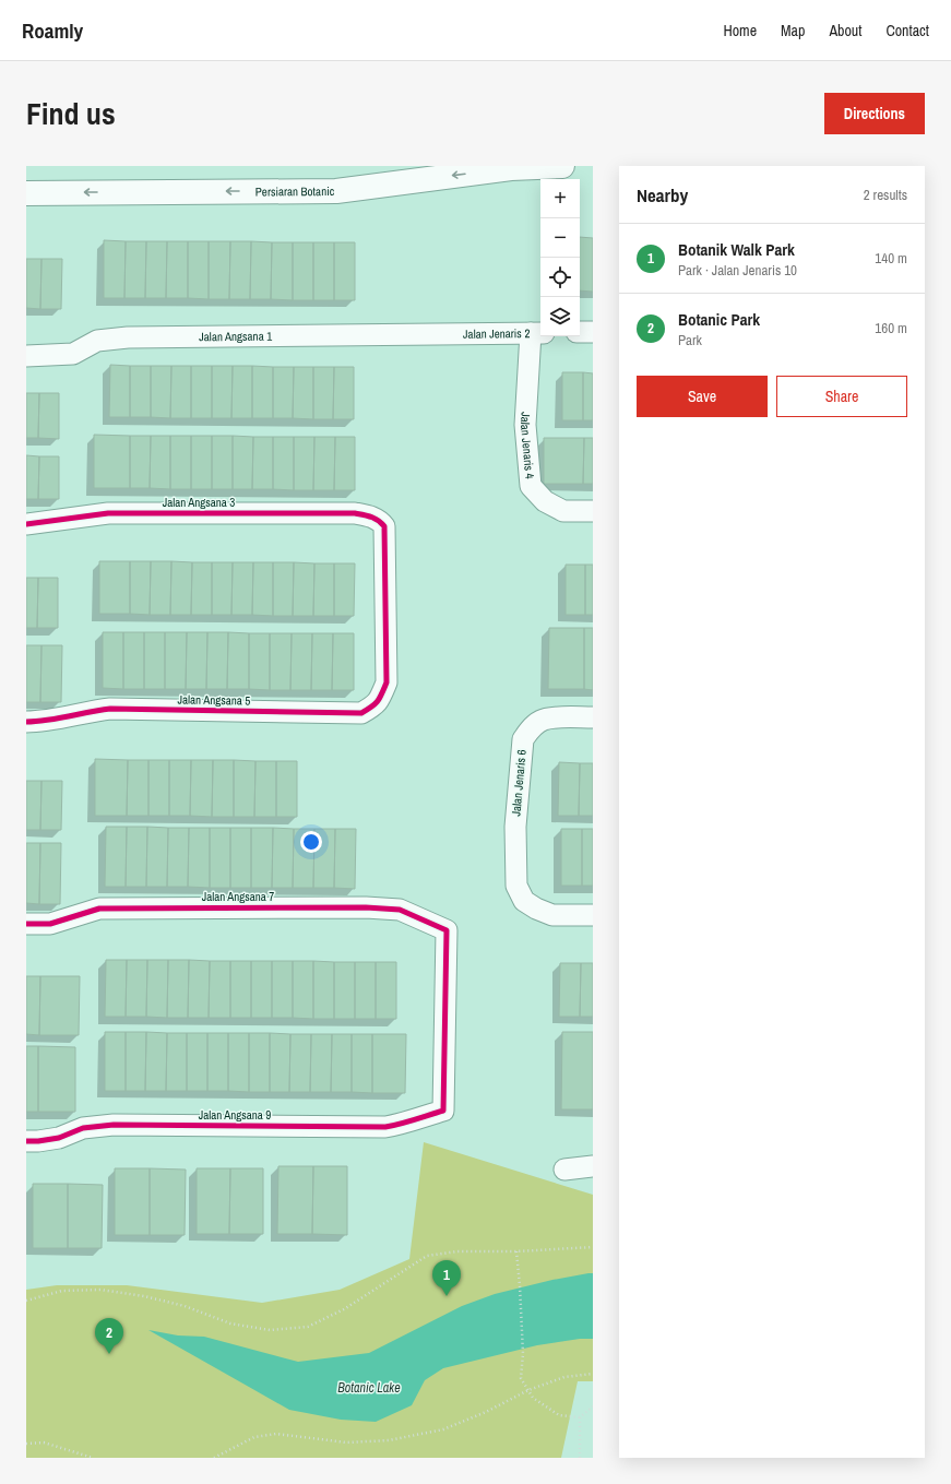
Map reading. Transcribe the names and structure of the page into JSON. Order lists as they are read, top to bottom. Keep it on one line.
{"streets":{"main road":["Persiaran Botanic"],"street":["Jalan Jenaris 2","Jalan Angsana 1","Jalan Jenaris 4","Jalan Angsana 3","Jalan Angsana 5","Jalan Jenaris 6","Jalan Angsana 7","Jalan Angsana 9"]},"crossings":[["Jalan Jenaris 2","Jalan Angsana 1"],["Jalan Jenaris 2","Jalan Jenaris 4"],["Jalan Angsana 3","Jalan Angsana 5"],["Jalan Angsana 7","Jalan Angsana 9"]],"one_way":["Persiaran Botanic"],"water":["Botanic Lake"],"page":{"header":"Roamly","nav":["Home","Map","About","Contact"],"title":"Find us","buttons":["Directions",["Save","Share"]],"heading":["Nearby","2 results"],"map_buttons":["+","−"],"list":[{"mark":"1","name":"Botanik Walk Park","note":"Park · Jalan Jenaris 10","value":"140 m"},{"mark":"2","name":"Botanic Park","note":"Park","value":"160 m"}],"pins":["1","2"]}}
